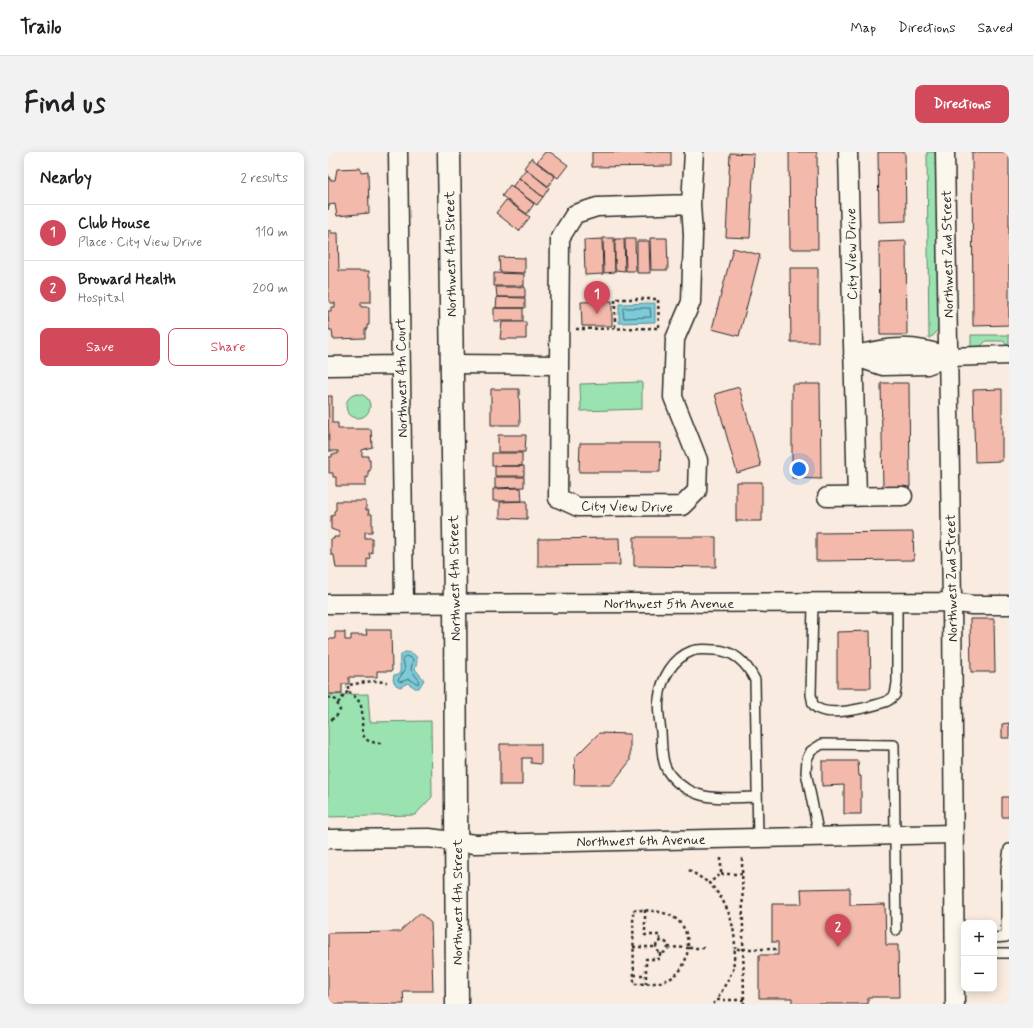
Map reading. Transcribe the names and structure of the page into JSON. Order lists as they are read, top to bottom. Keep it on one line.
{"streets":{"street":["Northwest 4th Street","City View Drive","Northwest 2nd Street","Northwest 4th Court","Northwest 5th Avenue","Northwest 6th Avenue"]},"crossings":[["Northwest 4th Street","Northwest 5th Avenue"],["Northwest 4th Street","Northwest 6th Avenue"],["Northwest 2nd Street","Northwest 5th Avenue"],["Northwest 2nd Street","Northwest 6th Avenue"],["Northwest 4th Court","Northwest 5th Avenue"]],"page":{"header":"Trailo","nav":["Map","Directions","Saved"],"buttons":["Directions",["Save","Share"]],"title":"Find us","heading":["Nearby","2 results"],"list":[{"mark":"1","name":"Club House","note":"Place · City View Drive","value":"110 m"},{"mark":"2","name":"Broward Health","note":"Hospital","value":"200 m"}],"pins":["1","2"],"map_buttons":["+","−"]}}
